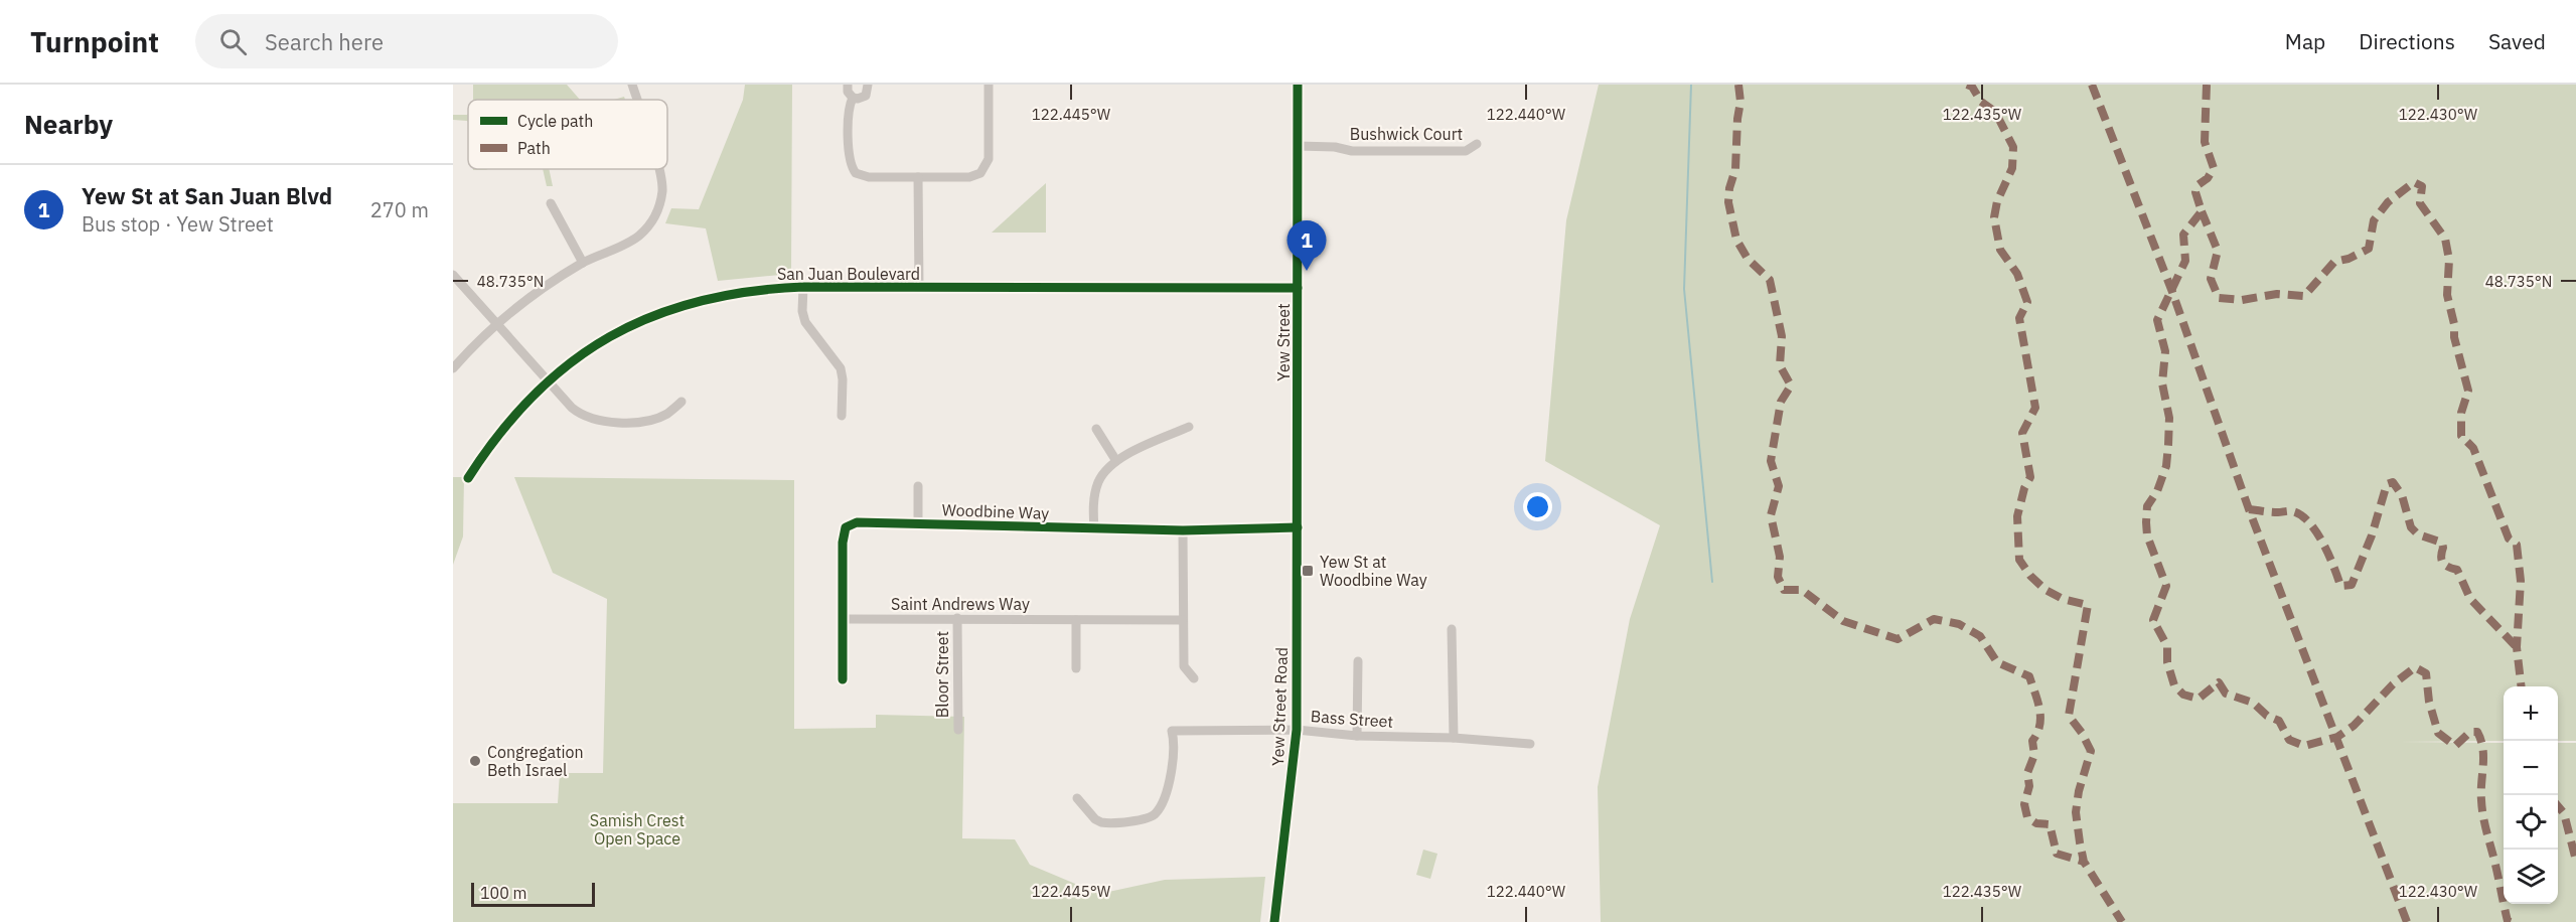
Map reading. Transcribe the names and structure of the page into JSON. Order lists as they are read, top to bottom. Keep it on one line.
{"streets":{"street":["Bushwick Court","San Juan Boulevard","Yew Street","Woodbine Way","Saint Andrews Way","Bloor Street","Yew Street Road","Bass Street"]},"crossings":[["Bushwick Court","Yew Street"],["San Juan Boulevard","Yew Street"],["Yew Street","Woodbine Way"],["Yew Street","Yew Street Road"],["Woodbine Way","Saint Andrews Way"],["Woodbine Way","Yew Street Road"],["Saint Andrews Way","Bloor Street"],["Yew Street Road","Bass Street"]],"parks":["Samish Crest Open Space"],"places":{"transit":["Yew St at Woodbine Way"],"other":["Congregation Beth Israel"]},"legend":["Cycle path","Path"],"scale_bar":"100 m","page":{"header":"Turnpoint","search":"Search here","nav":["Map","Directions","Saved"],"heading":"Nearby","list":[{"mark":"1","name":"Yew St at San Juan Blvd","note":"Bus stop · Yew Street","value":"270 m"}],"pins":"1","map_buttons":["+","−"],"scale":"100 m"},"coordinates":["122.445°W","122.440°W","122.435°W","122.430°W","48.735°N"]}
